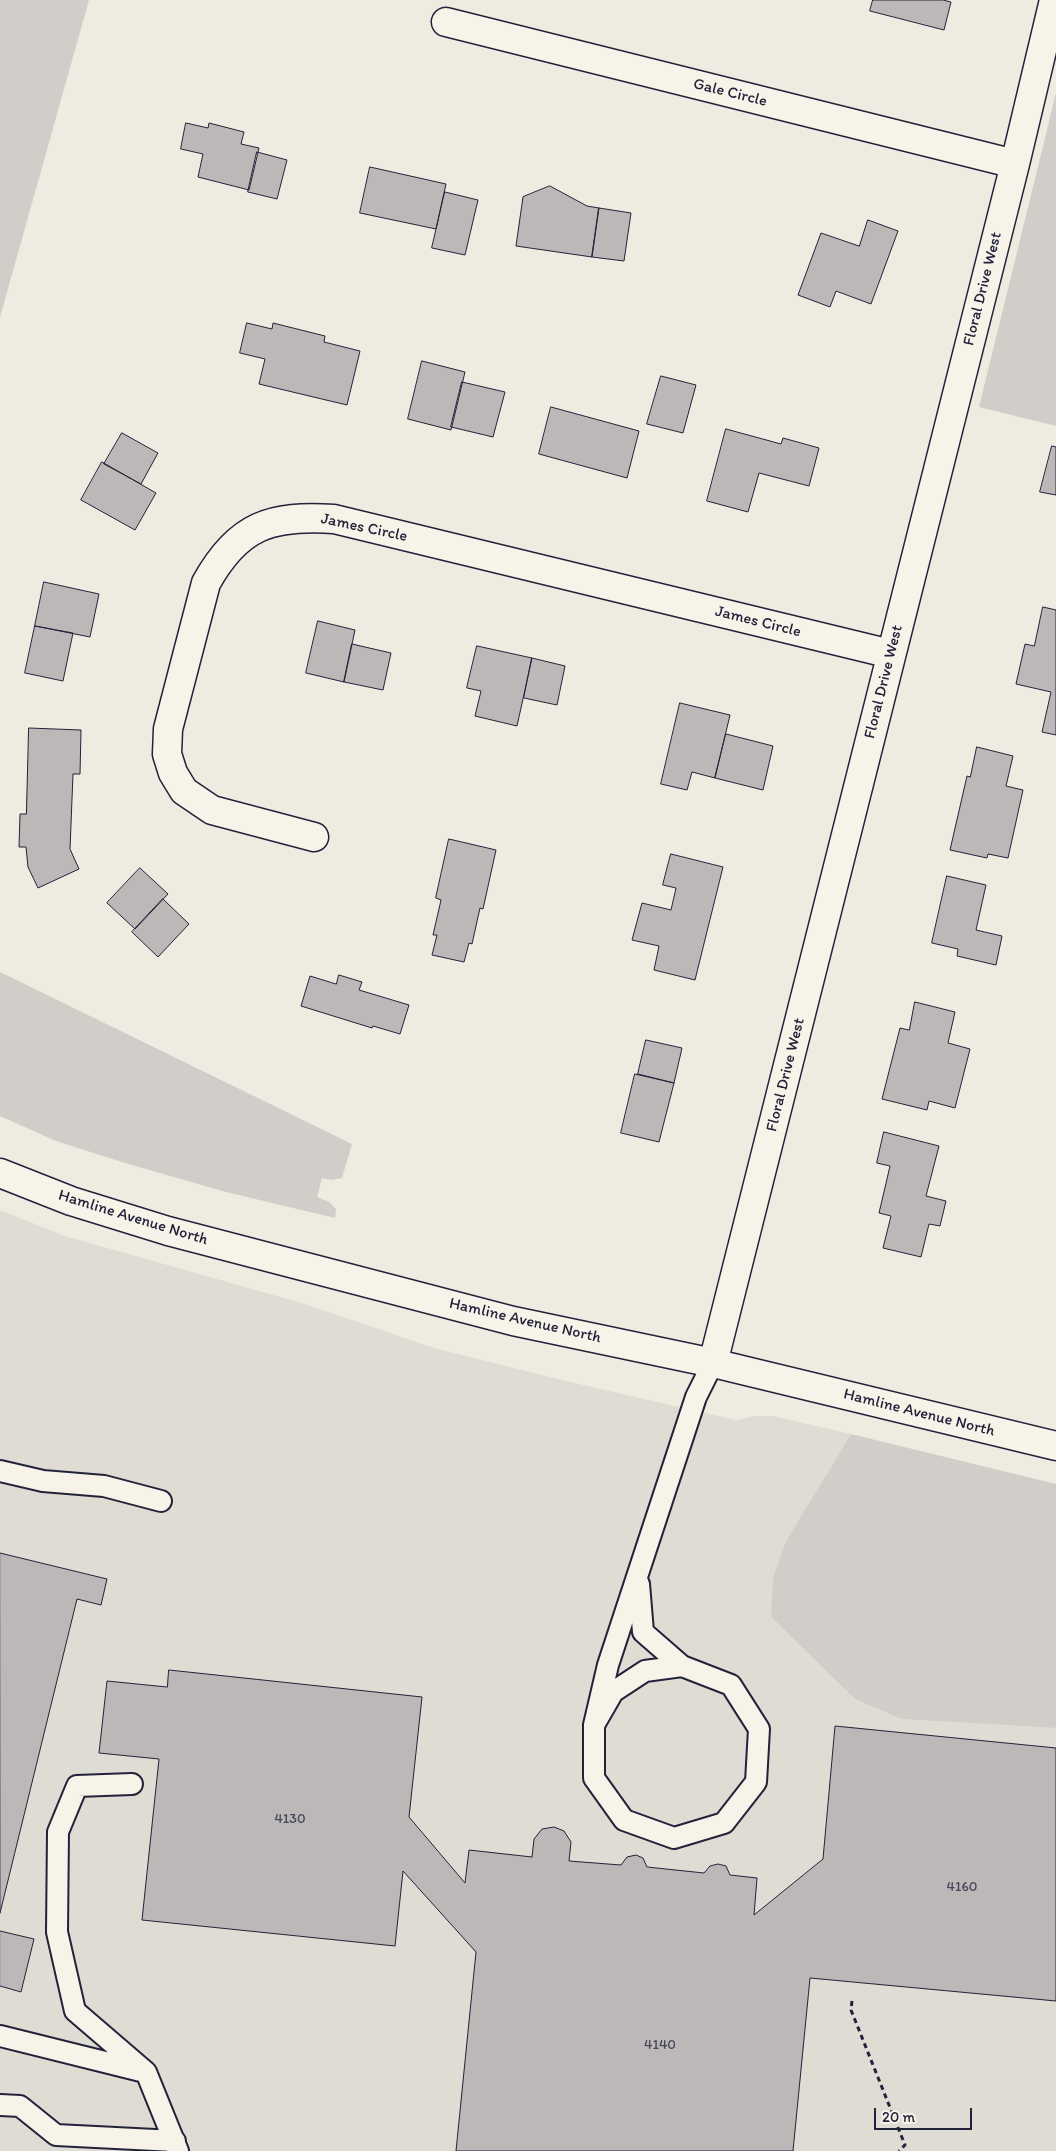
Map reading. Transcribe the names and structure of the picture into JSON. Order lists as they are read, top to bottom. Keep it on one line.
{"streets":{"street":["Gale Circle","Floral Drive West","James Circle","Hamline Avenue North"]},"crossings":[["Gale Circle","Floral Drive West"],["Floral Drive West","James Circle"],["Floral Drive West","Hamline Avenue North"]],"house_numbers":["4130","4160","4140"],"scale_bar":"20 m"}
